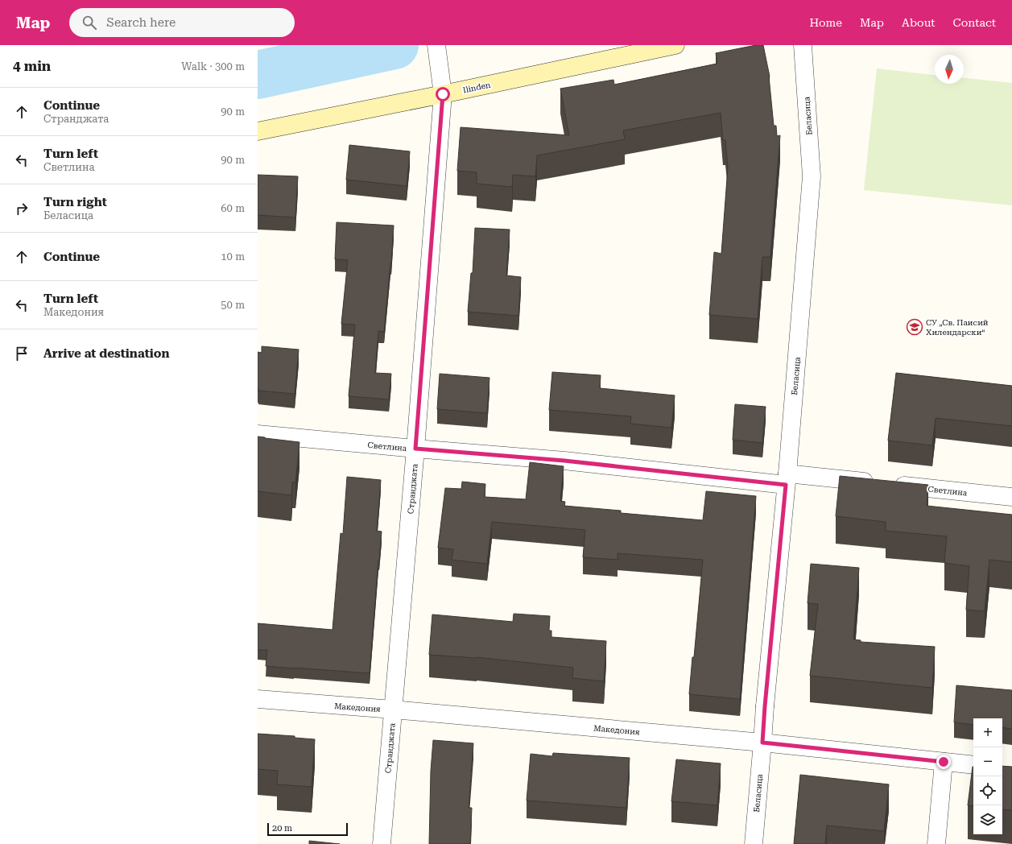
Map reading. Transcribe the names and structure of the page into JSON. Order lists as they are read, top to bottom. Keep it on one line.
{"streets":{"main road":["Ilinden"],"street":["Беласица","Светлина","Странджата","Македония"]},"crossings":[["Ilinden","Странджата"],["Беласица","Светлина"],["Беласица","Македония"],["Светлина","Странджата"],["Странджата","Македония"]],"places":{"school or university":["СУ „Св. Паисий Хилендарски“"]},"scale_bar":"20 m","north":"bottom","page":{"header":"Map","search":"Search here","nav":["Home","Map","About","Contact"],"heading":["4 min","Walk · 300 m"],"list":[["Continue","Странджата","90 m"],["Turn left","Светлина","90 m"],["Turn right","Беласица","60 m"],["Continue","10 m"],["Turn left","Македония","50 m"],"Arrive at destination"],"map_buttons":["+","−"],"scale":"20 m"}}
